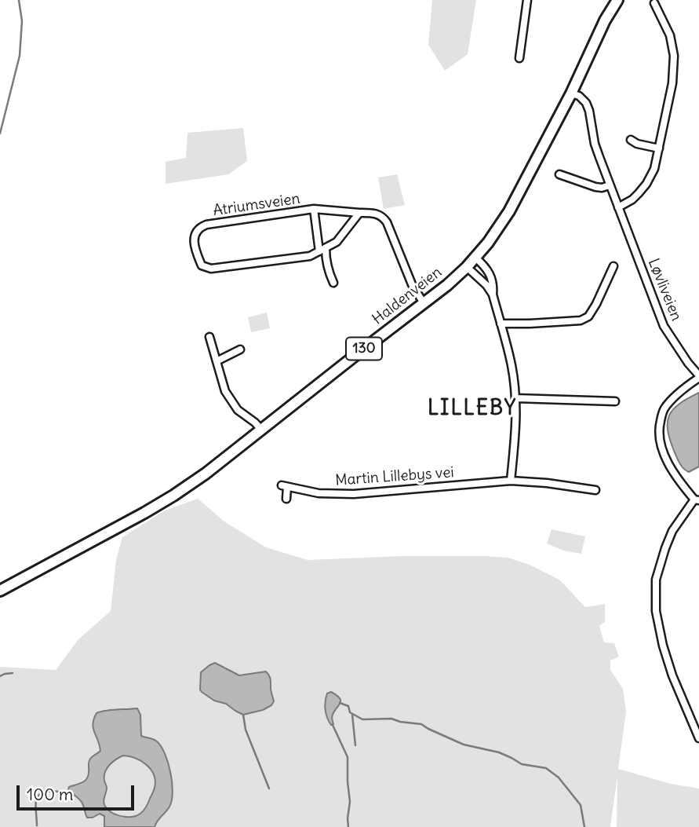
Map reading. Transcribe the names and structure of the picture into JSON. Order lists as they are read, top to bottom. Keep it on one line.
{"streets":{"main road":["Haldenveien","130"],"street":["Atriumsveien","Løvliveien","Martin Lillebys vei"]},"crossings":[["Atriumsveien","Haldenveien"],["Løvliveien","Haldenveien"]],"districts":["LILLEBY"],"scale_bar":"100 m"}
